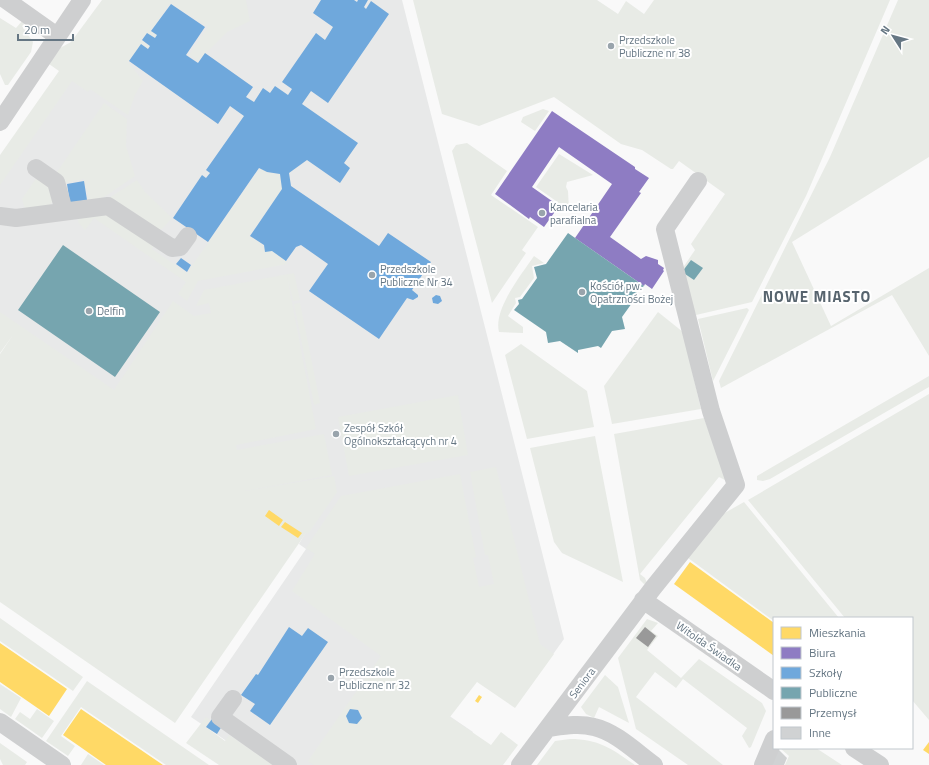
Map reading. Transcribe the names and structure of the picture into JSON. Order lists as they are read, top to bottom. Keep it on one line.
{"streets":{"street":["Witolda Świadka","Seniora"]},"crossings":[["Witolda Świadka","Seniora"]],"districts":["NOWE MIASTO"],"places":["Przedszkole Publiczne nr 38","Kancelaria parafialna","Przedszkole Publiczne Nr 34","Kościół pw. Opatrzności Bożej","Delfin","Zespół Szkół Ogólnokształcących nr 4","Przedszkole Publiczne nr 32"],"legend":["Mieszkania","Biura","Szkoły","Publiczne","Przemysł","Inne"],"scale_bar":"20 m","north":"top left"}
